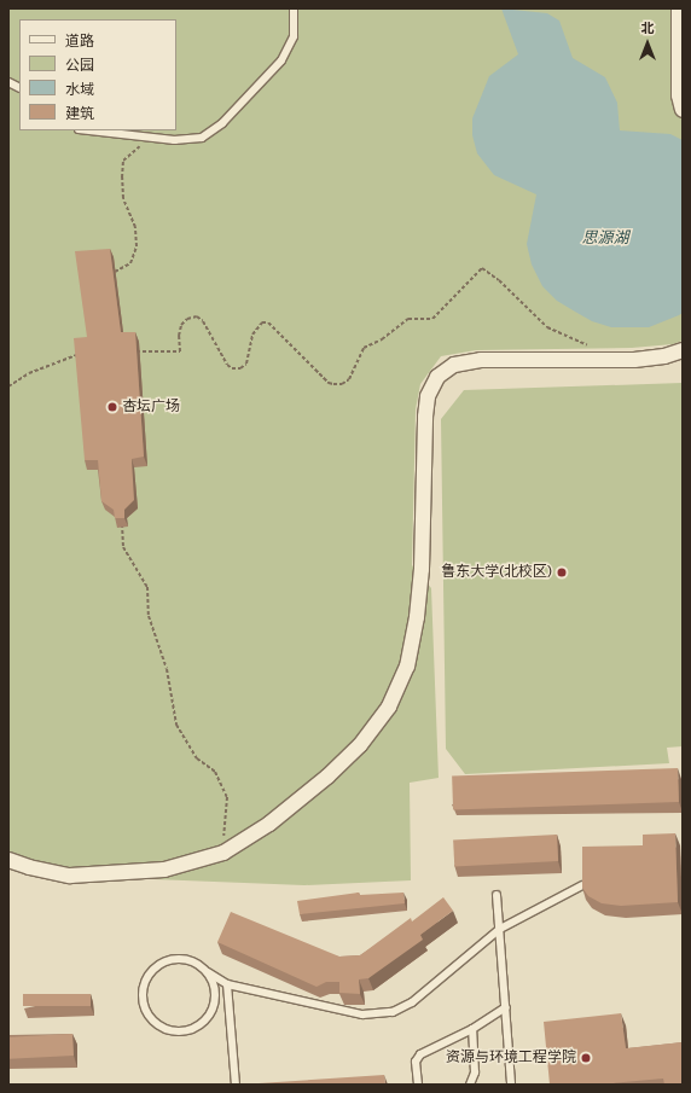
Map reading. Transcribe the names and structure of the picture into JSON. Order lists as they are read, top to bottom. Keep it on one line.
{"water":["思源湖"],"places":["杏坛广场","鲁东大学(北校区)","资源与环境工程学院"],"legend":["道路","公园","水域","建筑"],"north":"top"}
